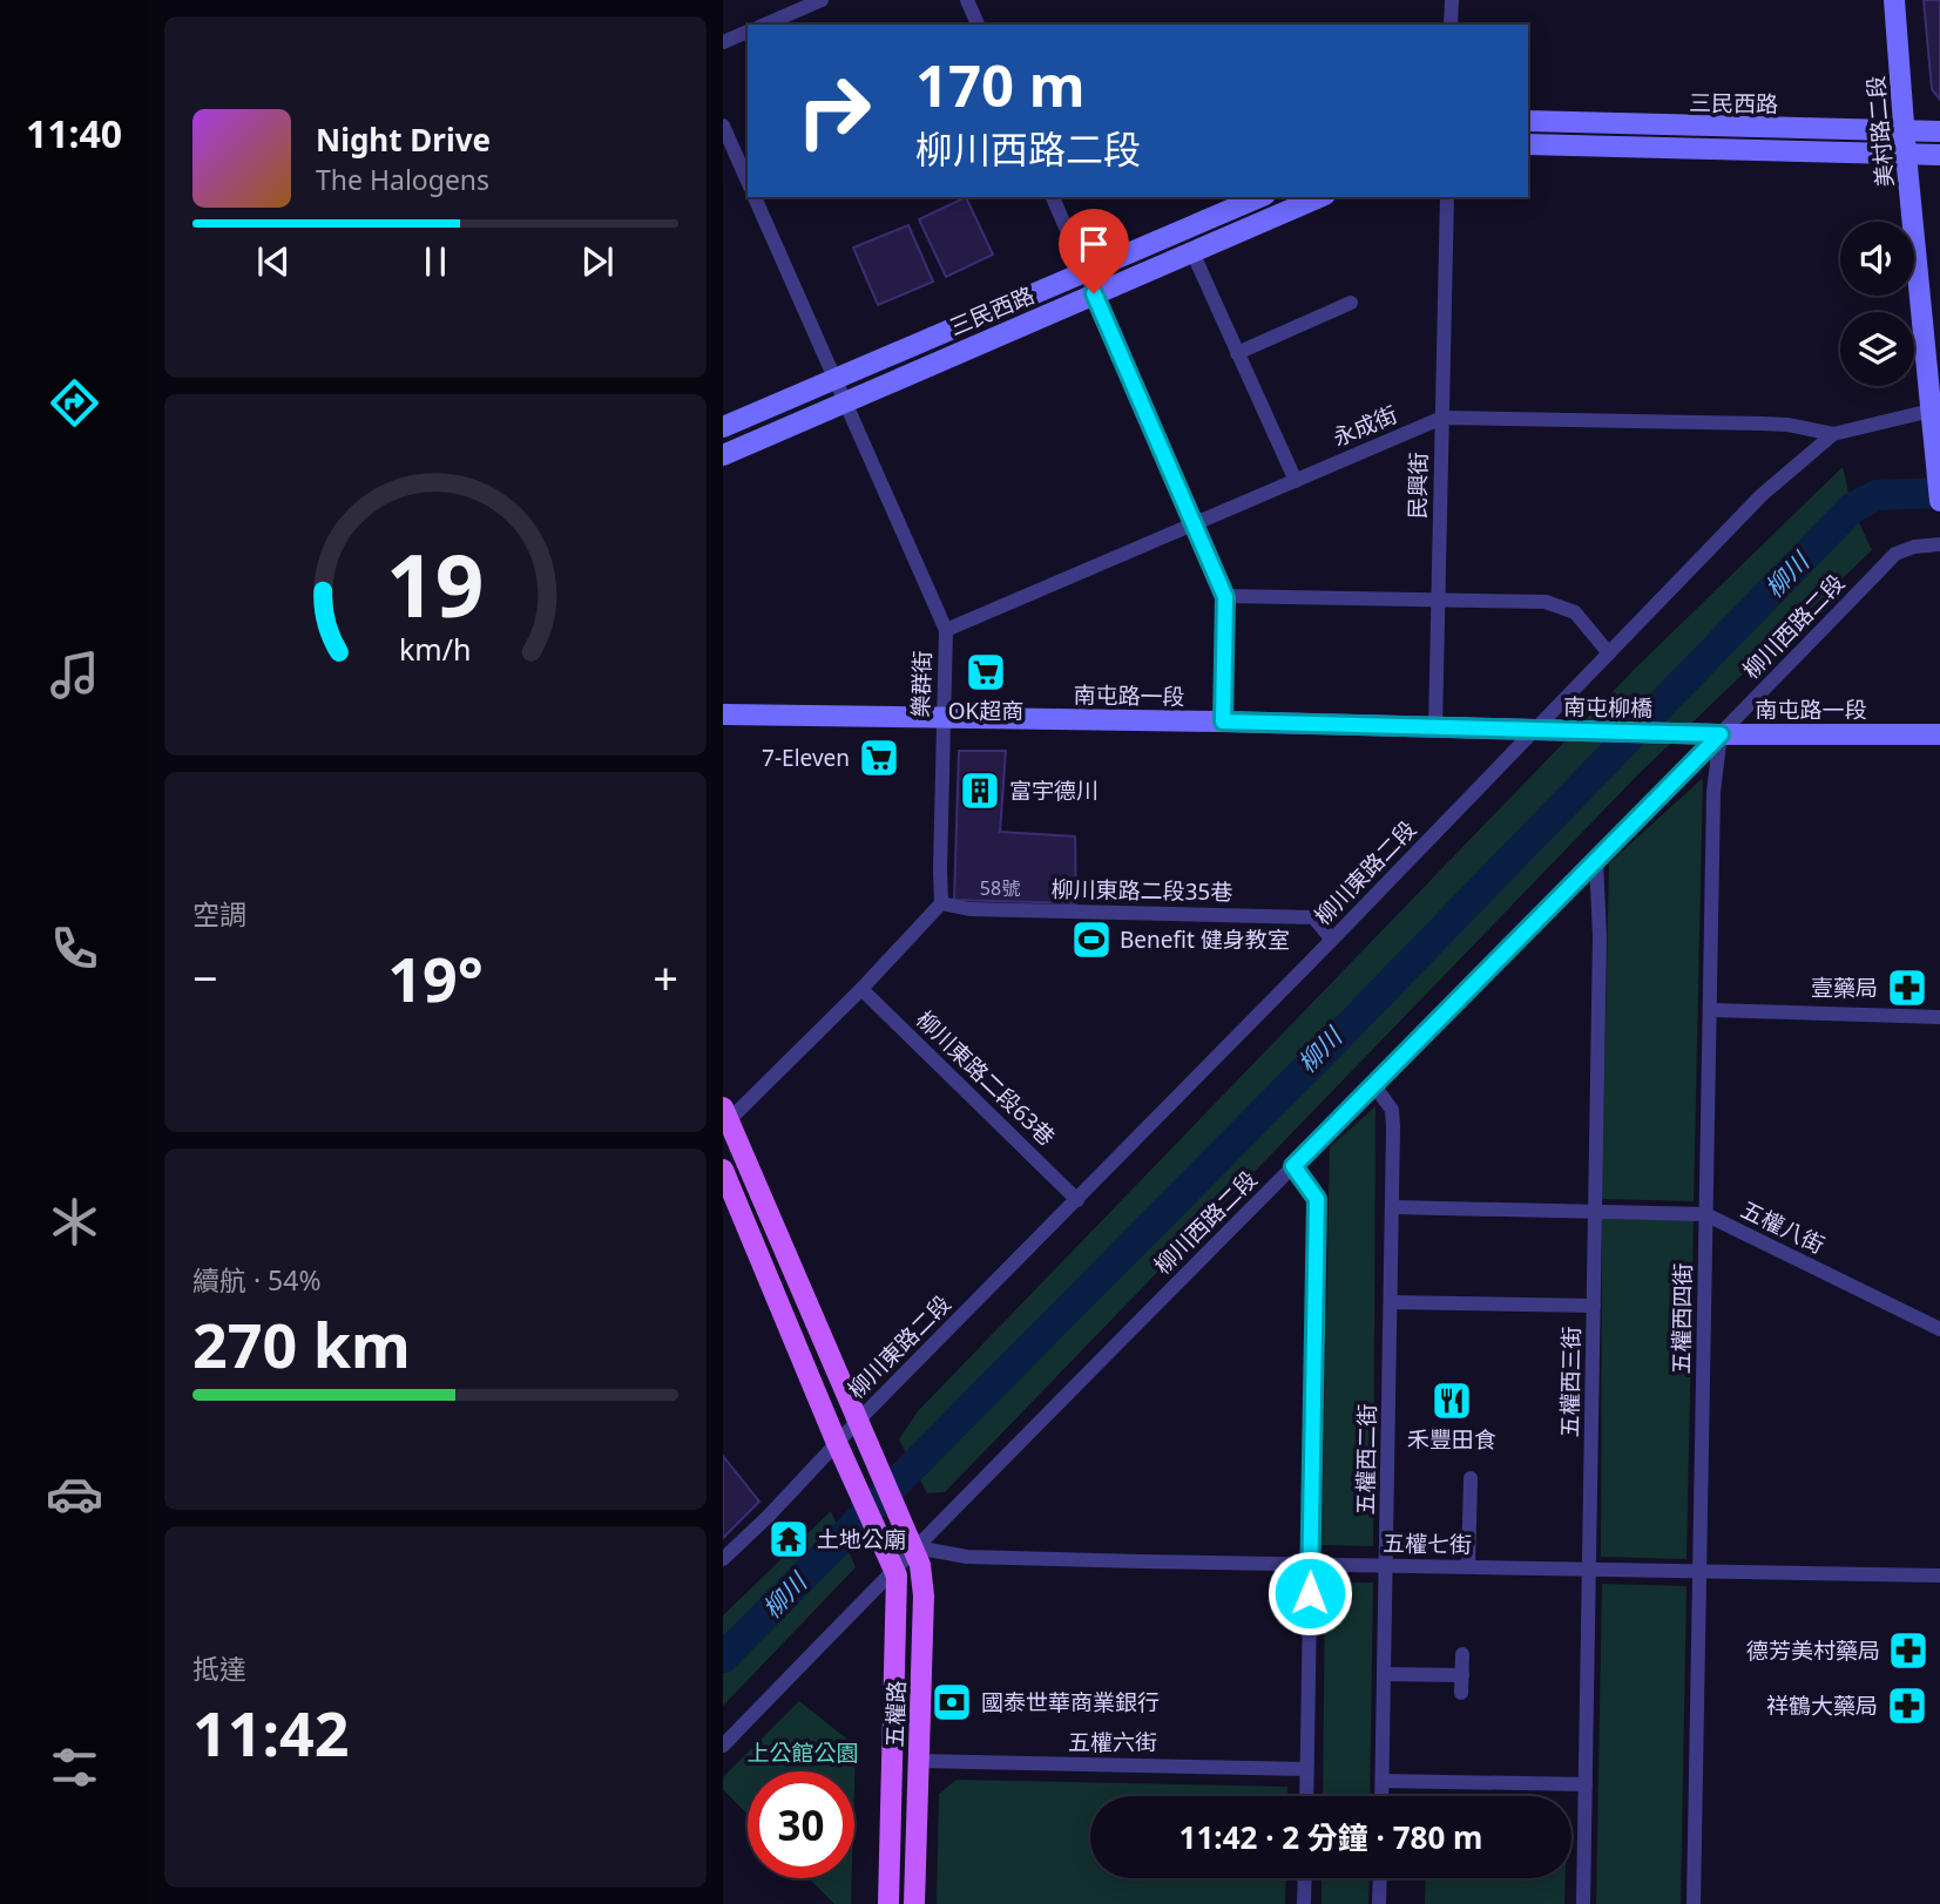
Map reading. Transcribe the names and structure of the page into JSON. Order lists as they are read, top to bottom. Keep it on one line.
{"streets":{"main road":["五權路"],"street":["三民西路","美村路二段","永成街","民興街","柳川西路二段","樂群街","南屯路一段","南屯柳橋","柳川東路二段","柳川東路二段35巷","柳川東路二段63巷","五權八街","五權西四街","五權西三街","五權西二街","五權七街","五權六街"]},"crossings":[["三民西路","美村路二段"],["三民西路","樂群街"],["美村路二段","柳川東路二段"],["永成街","民興街"],["永成街","樂群街"],["永成街","柳川東路二段"],["民興街","南屯路一段"],["柳川西路二段","南屯路一段"],["柳川西路二段","五權西四街"],["柳川西路二段","五權西三街"],["柳川西路二段","五權西二街"],["柳川西路二段","五權七街"],["柳川西路二段","五權路"],["樂群街","南屯路一段"],["樂群街","柳川東路二段35巷"],["南屯路一段","南屯柳橋"],["南屯路一段","柳川東路二段"],["南屯路一段","五權西四街"],["南屯柳橋","柳川東路二段"],["柳川東路二段","柳川東路二段35巷"],["柳川東路二段","柳川東路二段63巷"],["柳川東路二段","五權路"],["五權八街","五權西四街"],["五權八街","五權西三街"],["五權西四街","五權七街"],["五權西三街","五權七街"],["五權西二街","五權七街"],["五權七街","五權路"],["五權路","五權六街"]],"water":["柳川"],"parks":["上公館公園"],"places":{"supermarket":["OK超商","7-Eleven"],"building":["富宇德川"],"sports":["Benefit 健身教室"],"pharmacy":["壹藥局","德芳美村藥局","祥鶴大藥局"],"restaurant":["禾豐田食"],"temple":["土地公廟"],"bank":["國泰世華商業銀行"]},"house_numbers":["58號"],"page":{"tabs":"11:40","turn":["170 m","柳川西路二段"],"song":["Night Drive","The Halogens"],"tile":["空調",["續航 · 54%","270 km"],["抵達","11:42"]],"heat":["−","19°","+"],"limit":"30","trip":"11:42 · 2 分鐘 · 780 m","gauge":["19","km/h"]}}
